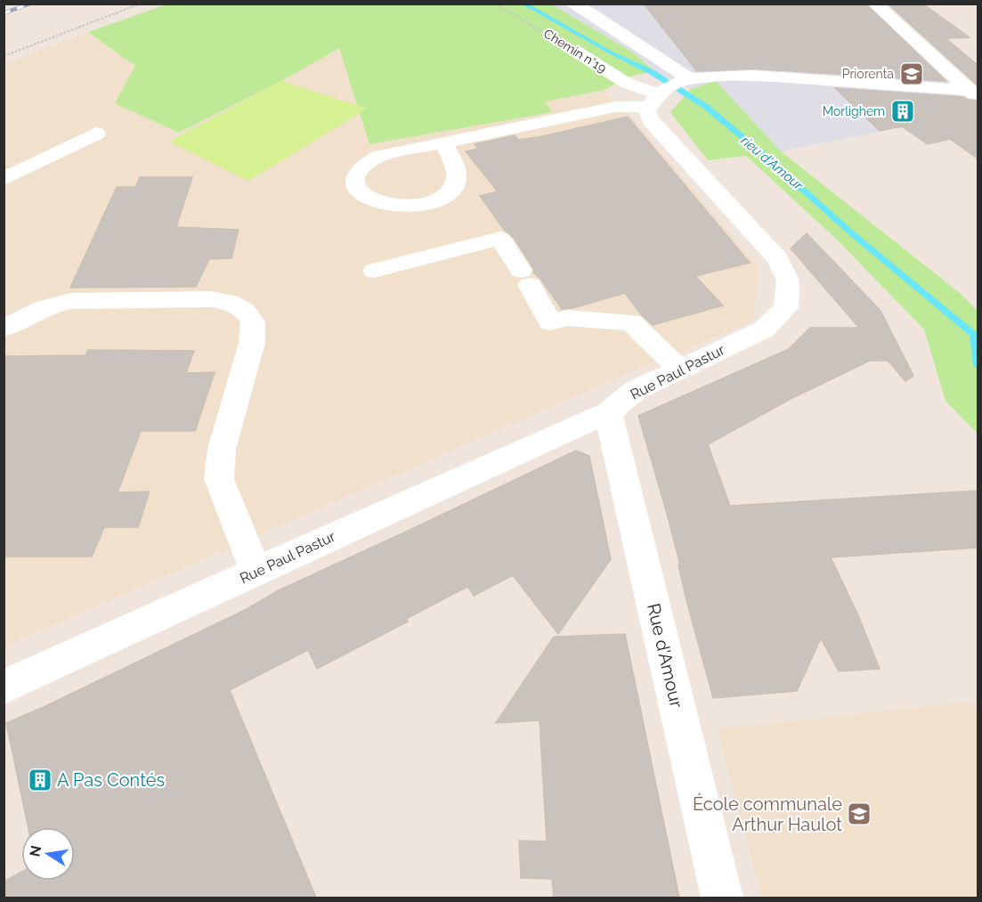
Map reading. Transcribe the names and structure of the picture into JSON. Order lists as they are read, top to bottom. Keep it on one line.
{"streets":{"street":["Chemin n°19","Rue Paul Pastur","Rue d'Amour"]},"crossings":[["Chemin n°19","Rue Paul Pastur"],["Rue Paul Pastur","Rue d'Amour"]],"water":["rieu d'Amour"],"places":{"school or university":["Priorenta","École communale Arthur Haulot"],"building":["Morlighem","A Pas Contés"]},"north":"left"}
